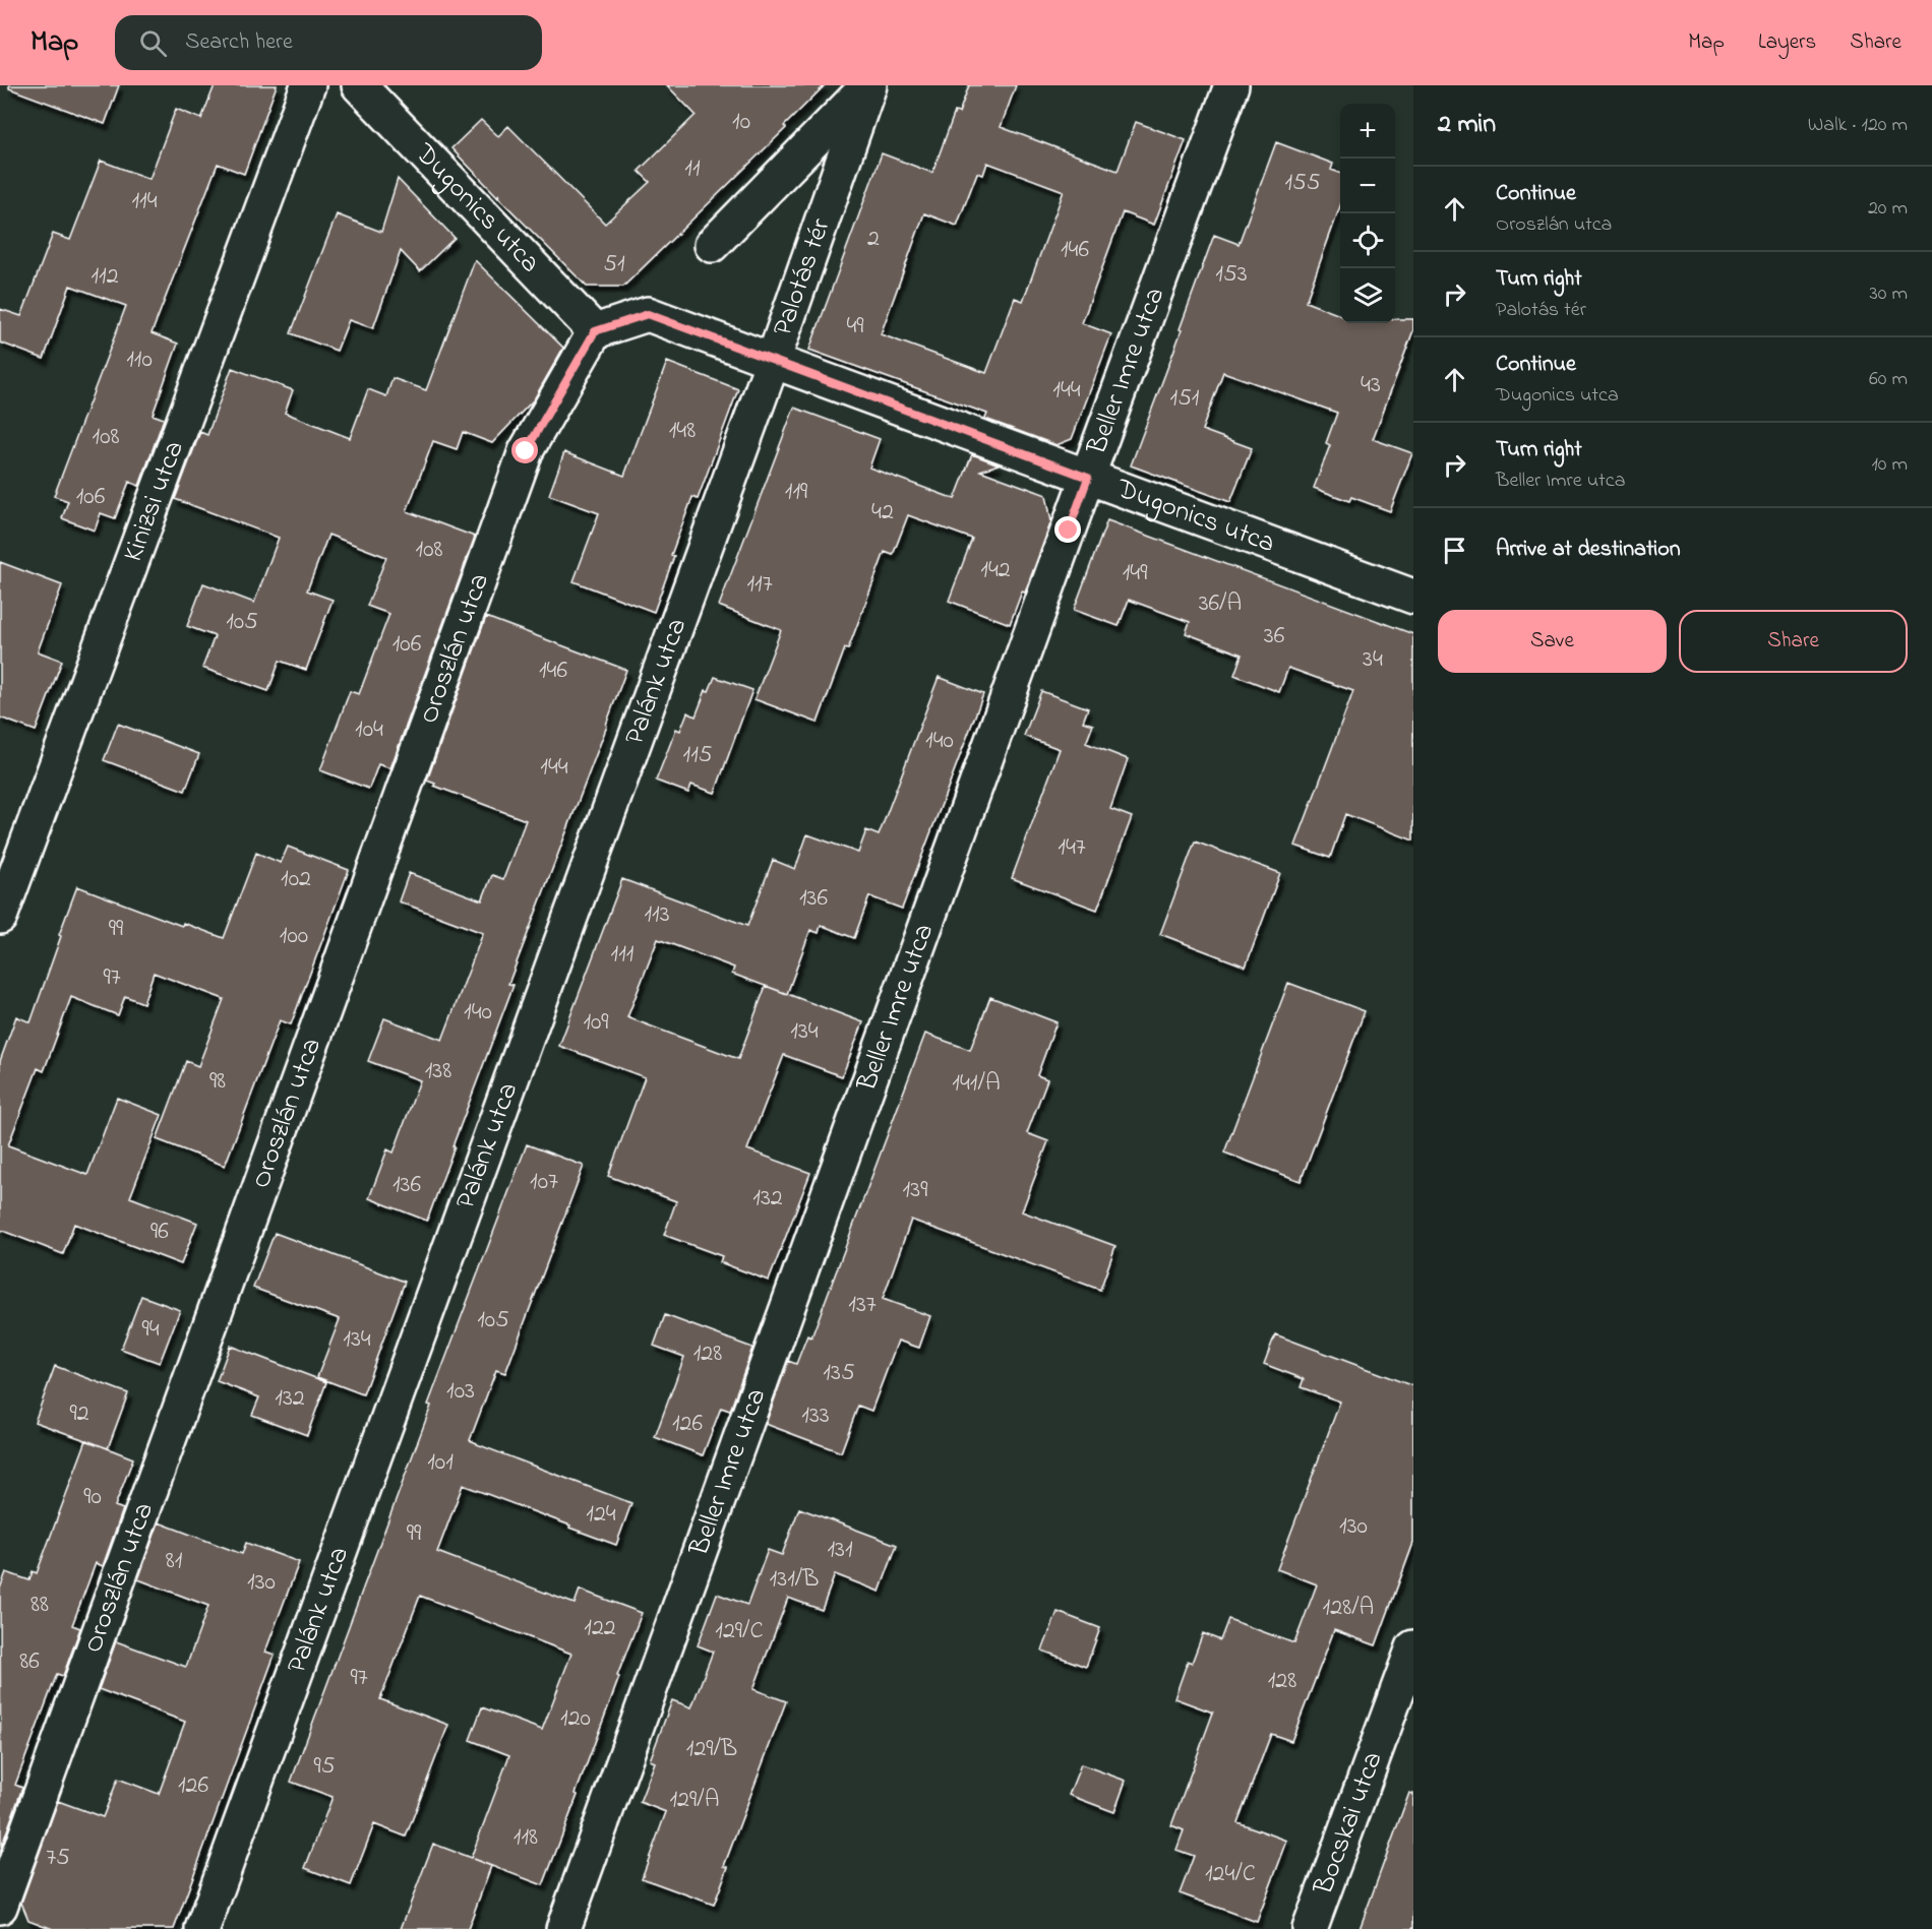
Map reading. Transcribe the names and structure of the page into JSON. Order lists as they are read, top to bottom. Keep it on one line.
{"streets":{"street":["Dugonics utca","Palotás tér","Beller Imre utca","Kinizsi utca","Oroszlán utca","Palánk utca","Bocskai utca"]},"crossings":[["Dugonics utca","Palotás tér"],["Dugonics utca","Beller Imre utca"],["Dugonics utca","Oroszlán utca"],["Dugonics utca","Palánk utca"],["Palotás tér","Oroszlán utca"],["Palotás tér","Palánk utca"]],"house_numbers":["10","11","155","114","2","146","51","153","112","49","110","43","144","151","148","108","119","106","42","108","142","149","117","36/A","105","36","106","34","146","104","140","115","144","147","102","136","113","99","100","111","97","140","109","134","138","98","141/A","107","136","139","132","96","137","105","94","134","128","135","103","132","92","133","126","101","90","124","130","99","131","81","131/B","130","88","128/A","122","129/C","86","97","128","120","129/B","95","126","129/A","118","75","124/C"],"page":{"header":"Map","search":"Search here","nav":["Map","Layers","Share"],"heading":["2 min","Walk · 120 m"],"map_buttons":["+","−"],"list":[["Continue","Oroszlán utca","20 m"],["Turn right","Palotás tér","30 m"],["Continue","Dugonics utca","60 m"],["Turn right","Beller Imre utca","10 m"],"Arrive at destination"],"buttons":["Save","Share"]}}
